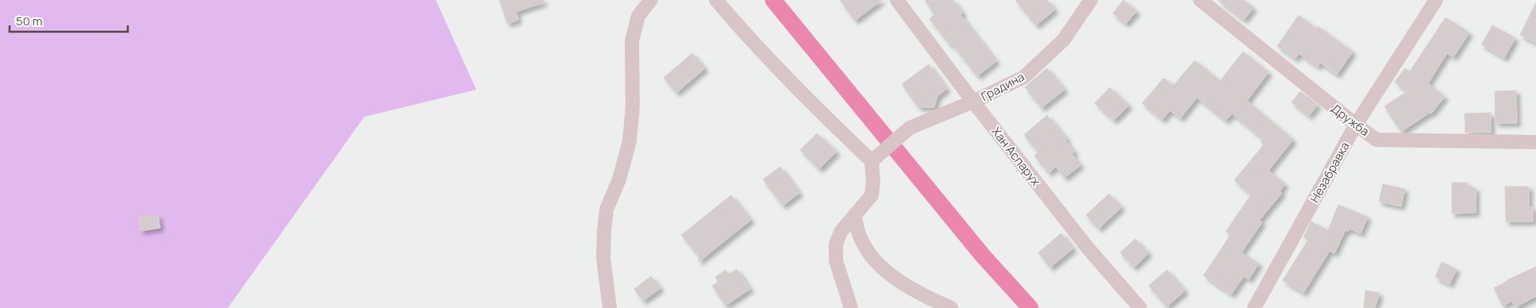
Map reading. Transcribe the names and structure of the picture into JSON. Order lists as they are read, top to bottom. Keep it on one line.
{"streets":{"street":["Градина","Дружба","Хан Аспарух","Незабравка"]},"crossings":[["Градина","Хан Аспарух"],["Дружба","Незабравка"]],"scale_bar":"50 m"}
